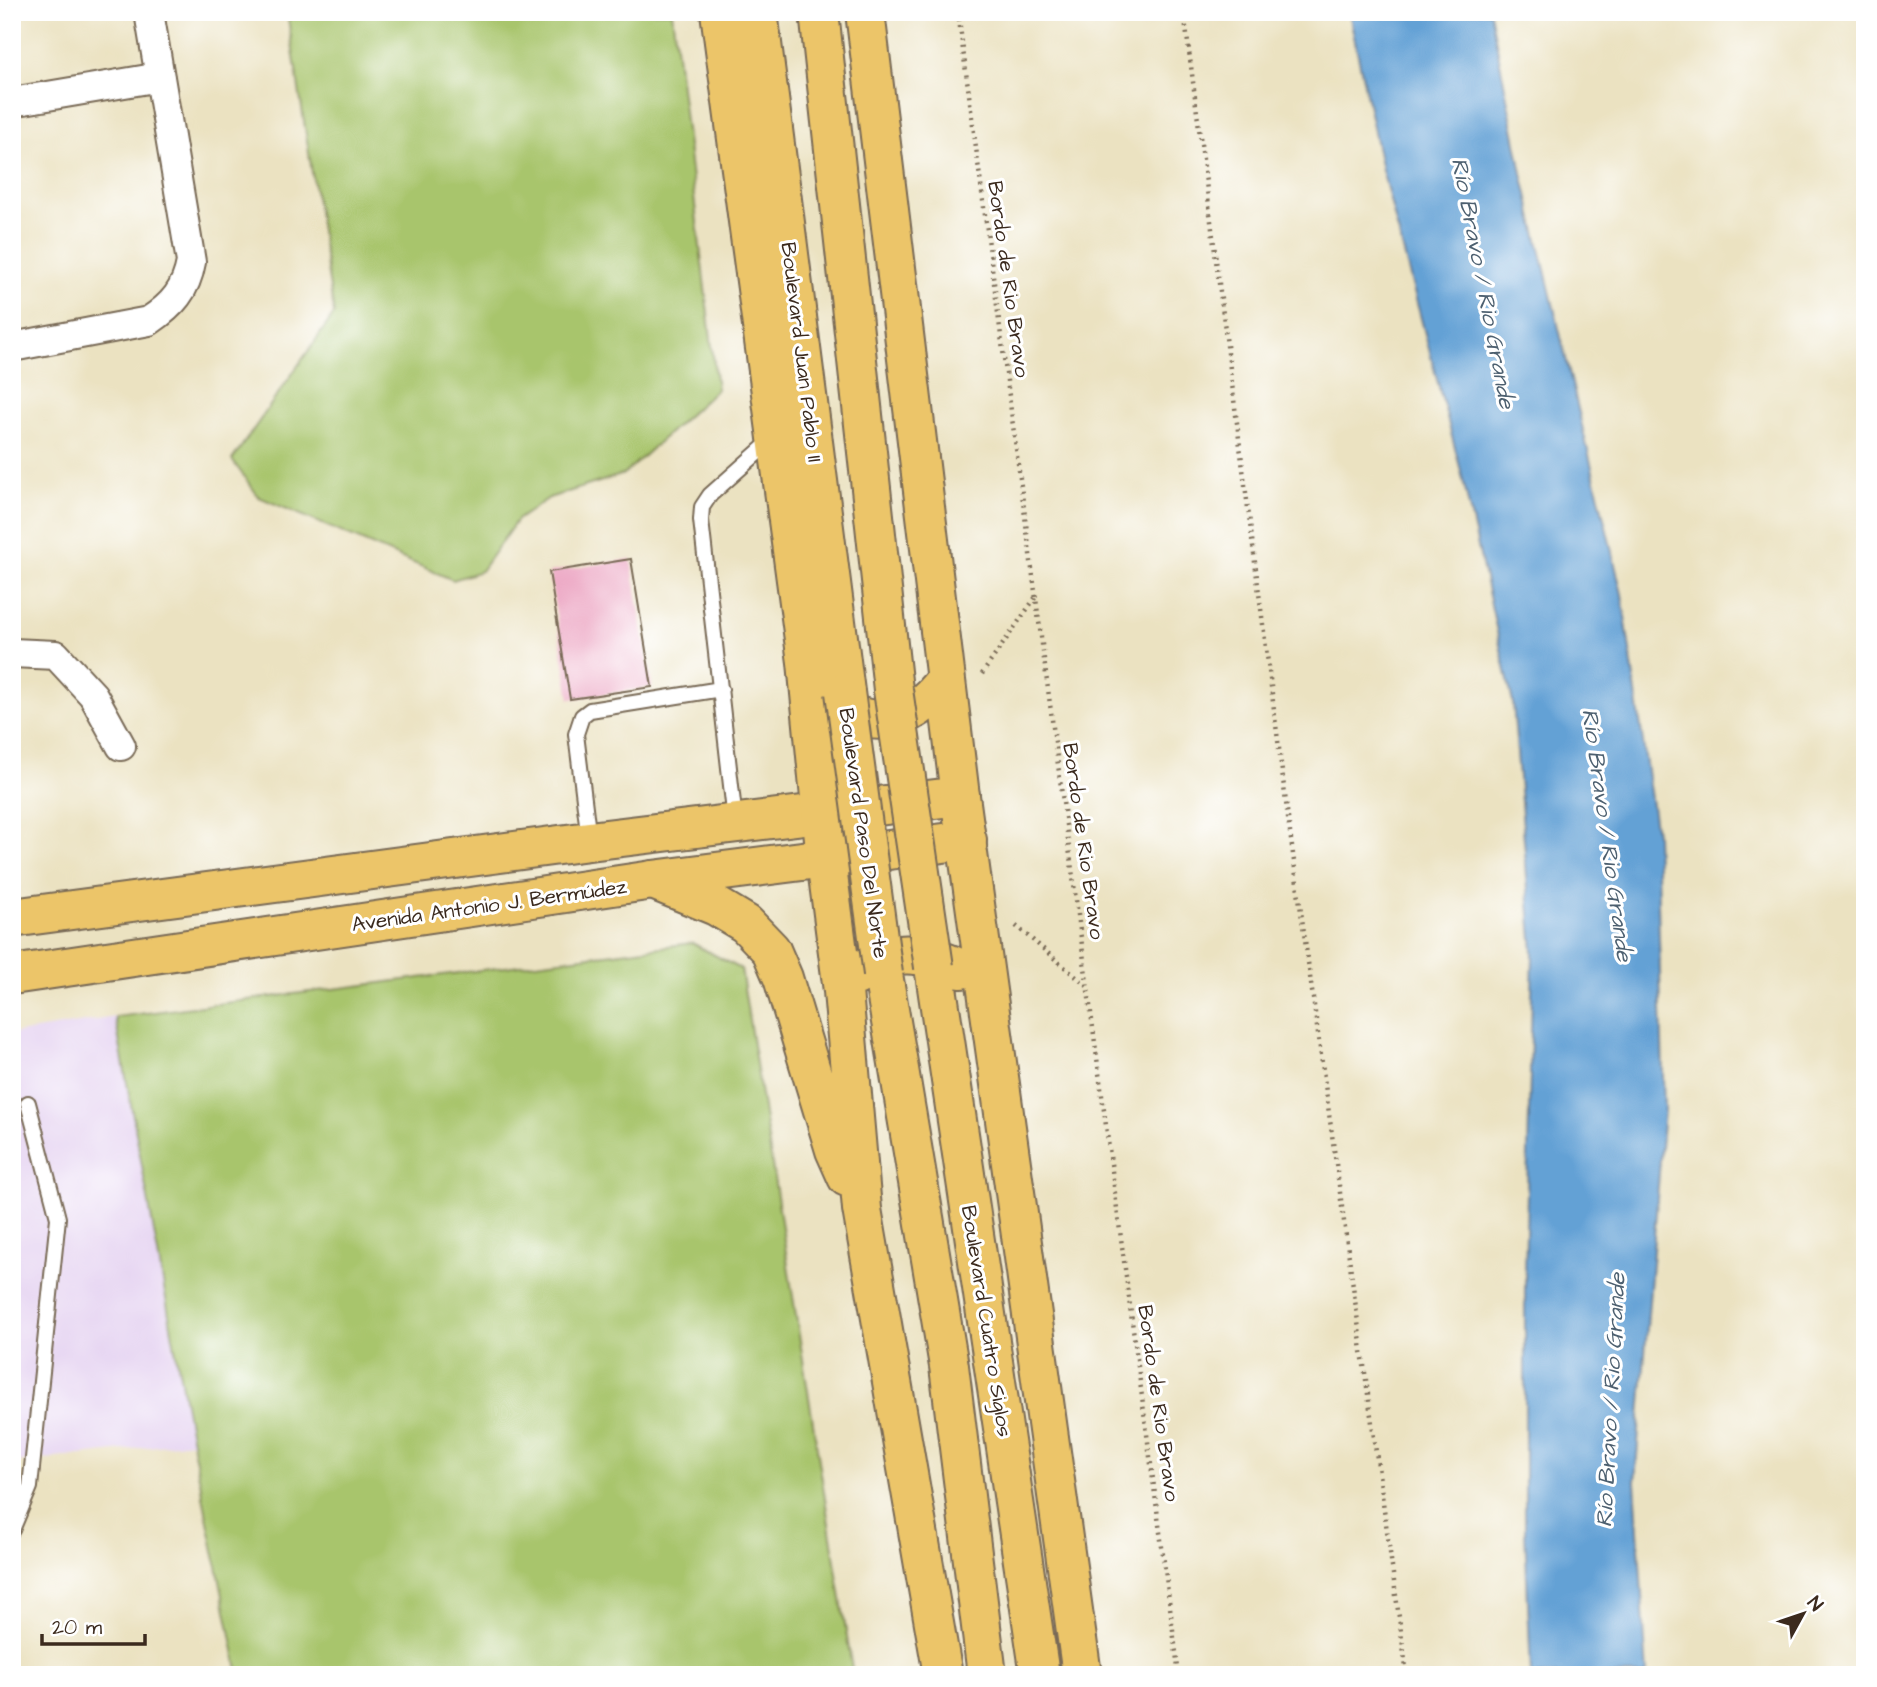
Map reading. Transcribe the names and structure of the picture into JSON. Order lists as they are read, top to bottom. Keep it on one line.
{"streets":{"main road":["Boulevard Juan Pablo II","Boulevard Paso Del Norte","Avenida Antonio J. Bermúdez","Boulevard Cuatro Siglos"],"path":["Bordo de Rio Bravo"]},"crossings":[["Boulevard Juan Pablo II","Boulevard Paso Del Norte"]],"water":["Río Bravo / Rio Grande"],"scale_bar":"20 m","north":"top right"}
